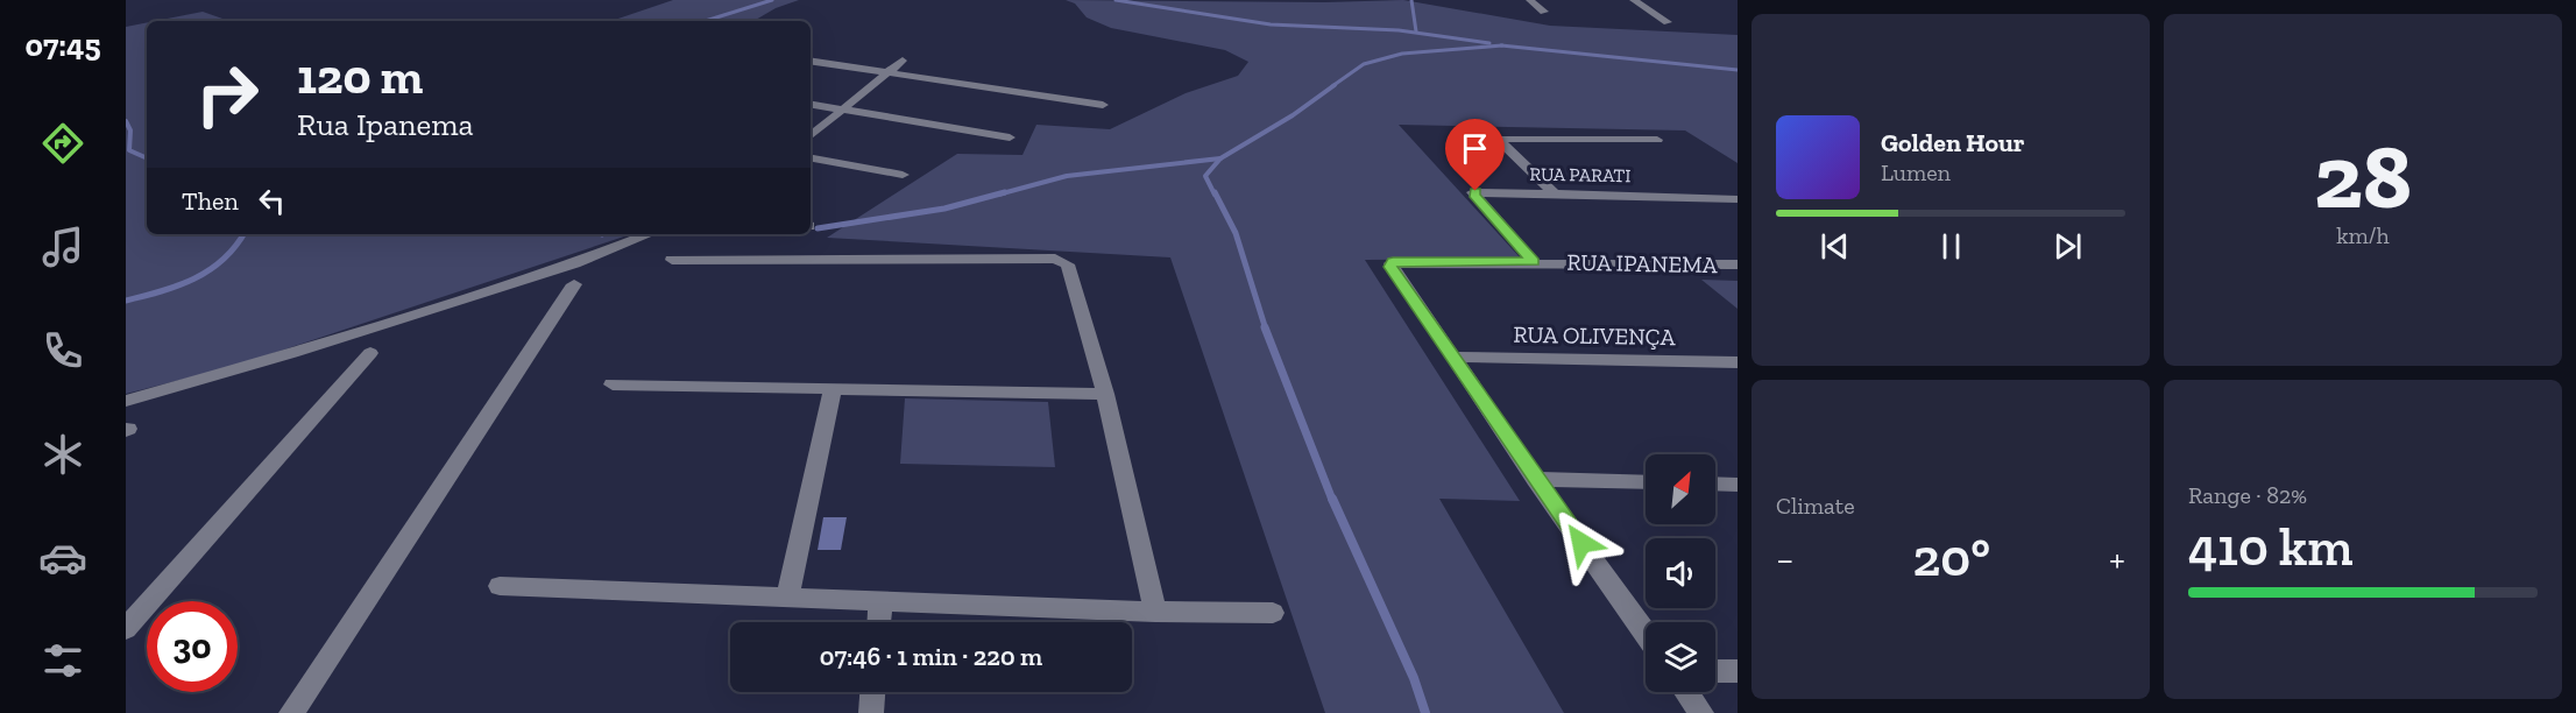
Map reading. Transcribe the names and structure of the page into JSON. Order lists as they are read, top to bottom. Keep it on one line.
{"streets":{"street":["RUA PARATI","RUA IPANEMA","RUA OLIVENÇA"]},"crossings":[["RUA PARATI","RUA IPANEMA"],["RUA IPANEMA","RUA OLIVENÇA"]],"north":"top right","page":{"tabs":"07:45","tile":[["28","km/h"],"Climate",["Range · 82%","410 km"]],"turn":["120 m","Rua Ipanema"],"song":["Golden Hour","Lumen"],"then":"Then","heat":["−","20°","+"],"limit":"30","trip":"07:46 · 1 min · 220 m"}}
